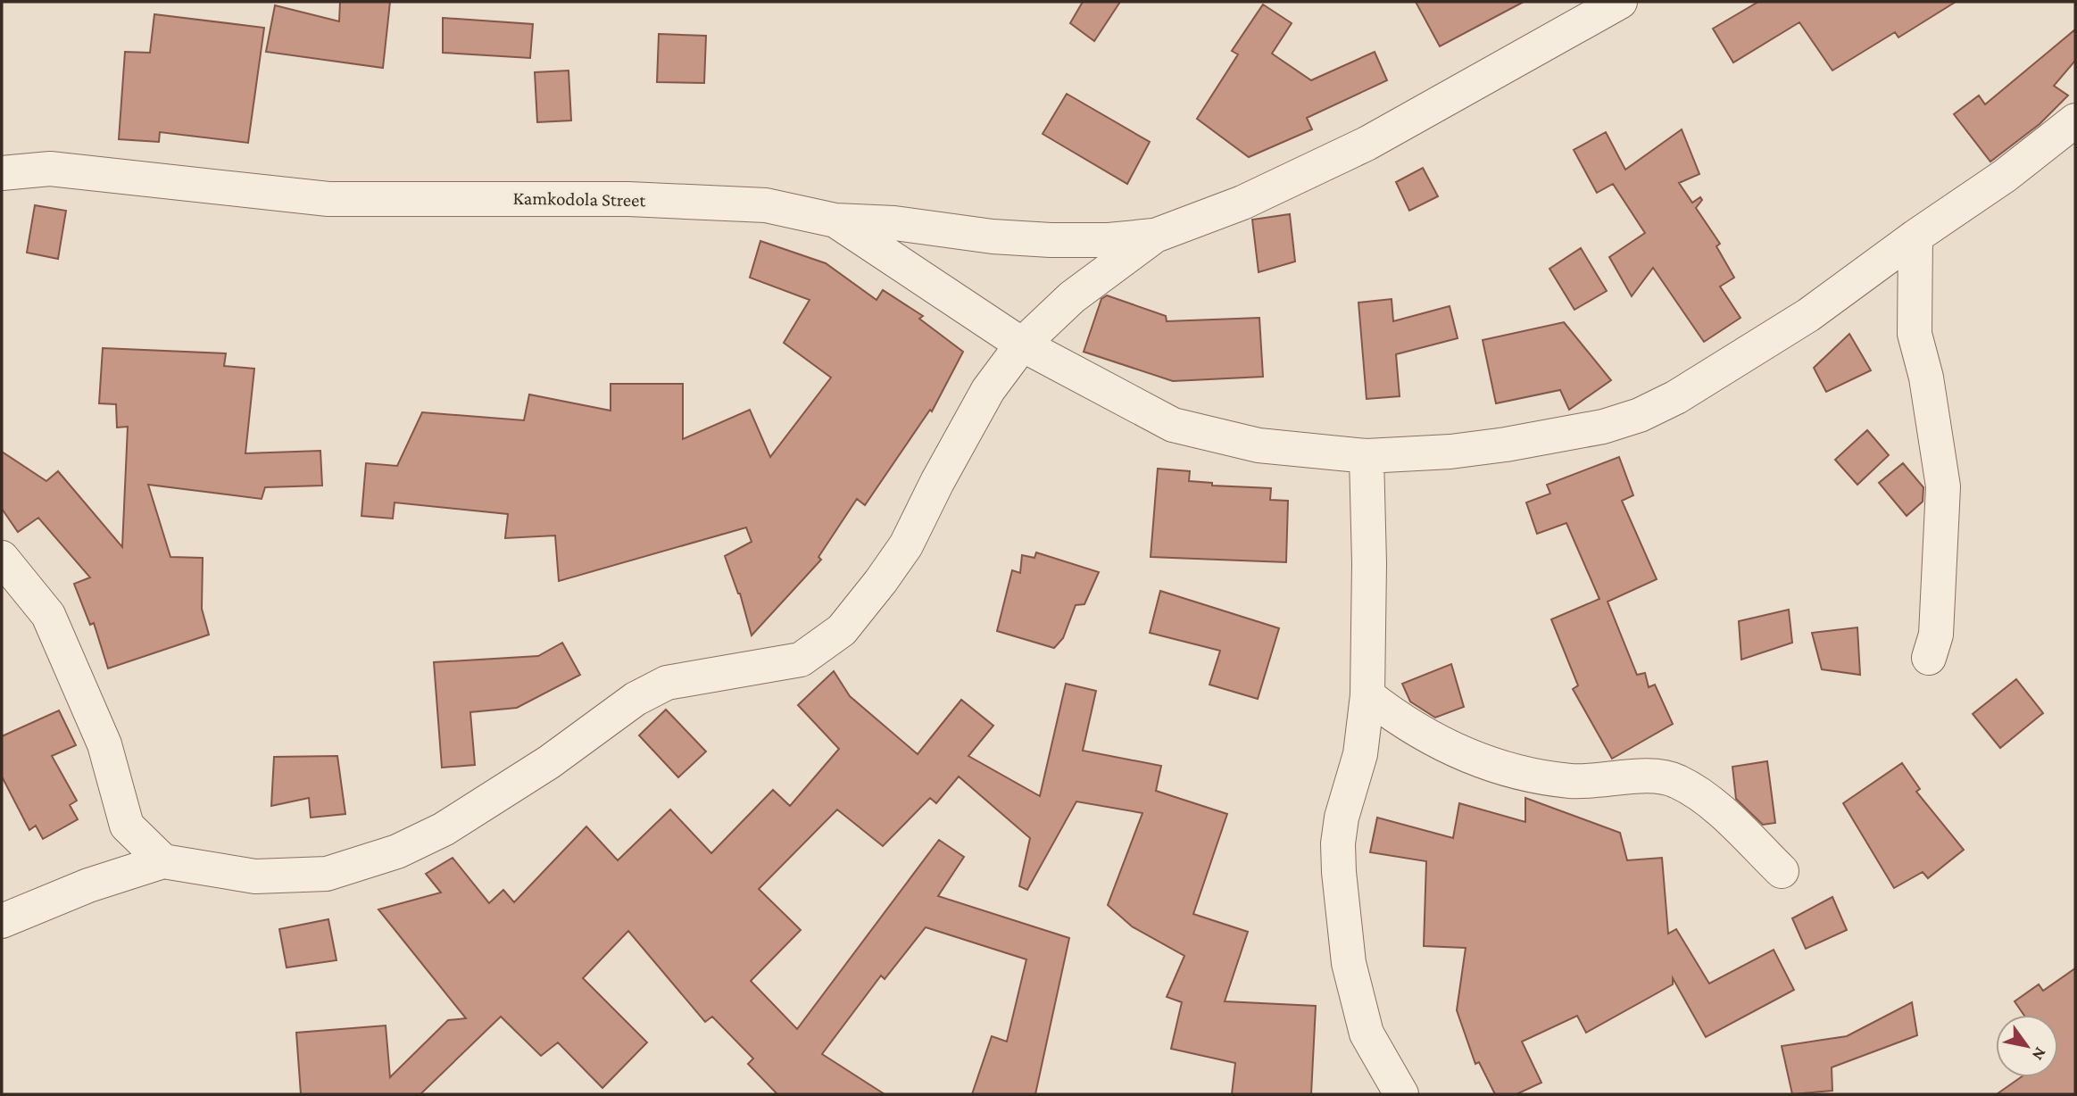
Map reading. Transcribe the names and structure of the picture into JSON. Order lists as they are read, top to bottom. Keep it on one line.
{"streets":{"street":["Kamkodola Street"]},"north":"bottom right"}
